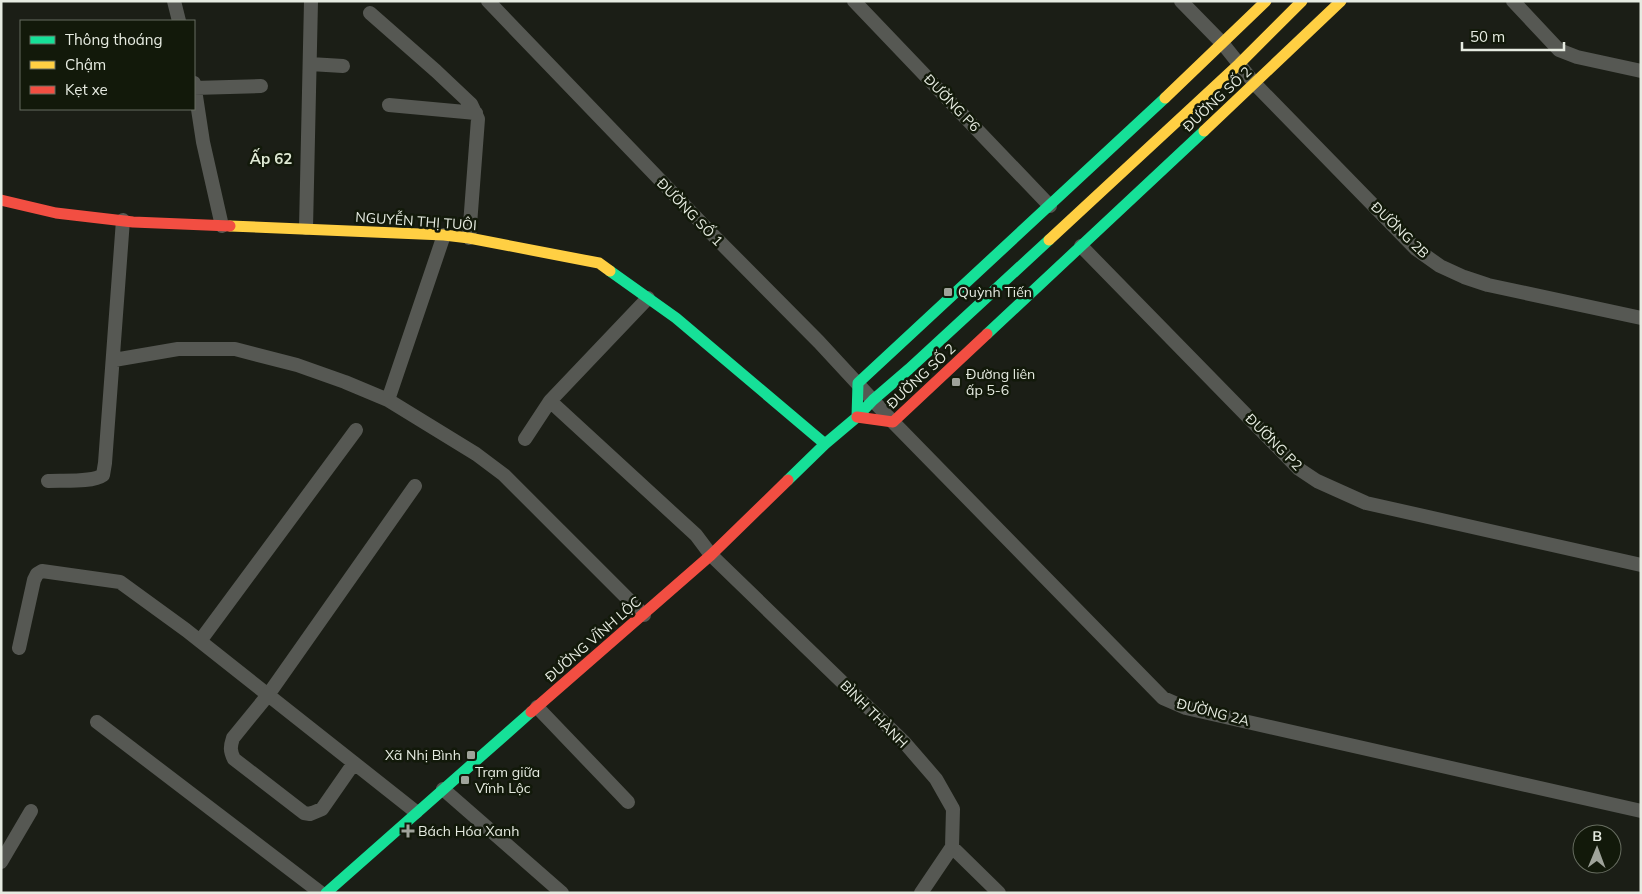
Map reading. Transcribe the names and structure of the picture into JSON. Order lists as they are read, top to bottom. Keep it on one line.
{"streets":{"main road":["ĐƯỜNG SỐ 2","NGUYỄN THỊ TUÔI","ĐƯỜNG VĨNH LỘC"],"street":["ĐƯỜNG P6","ĐƯỜNG SỐ 1","ĐƯỜNG 2B","ĐƯỜNG P2","ĐƯỜNG 2A","BÌNH THÀNH"]},"crossings":[["ĐƯỜNG SỐ 2","ĐƯỜNG SỐ 1"],["ĐƯỜNG SỐ 2","ĐƯỜNG 2B"],["ĐƯỜNG SỐ 2","ĐƯỜNG P2"],["ĐƯỜNG SỐ 2","ĐƯỜNG VĨNH LỘC"],["ĐƯỜNG SỐ 2","ĐƯỜNG 2A"],["ĐƯỜNG SỐ 1","ĐƯỜNG VĨNH LỘC"],["ĐƯỜNG SỐ 1","ĐƯỜNG 2A"],["NGUYỄN THỊ TUÔI","ĐƯỜNG VĨNH LỘC"],["ĐƯỜNG VĨNH LỘC","BÌNH THÀNH"]],"districts":["Ấp 62"],"places":{"transit":["Quỳnh Tiến","Đường liên ấp 5-6","Xã Nhị Bình","Trạm giữa Vĩnh Lộc"],"health":["Bách Hóa Xanh"]},"legend":["Thông thoáng","Chậm","Kẹt xe"],"scale_bar":"50 m","north":"top"}
